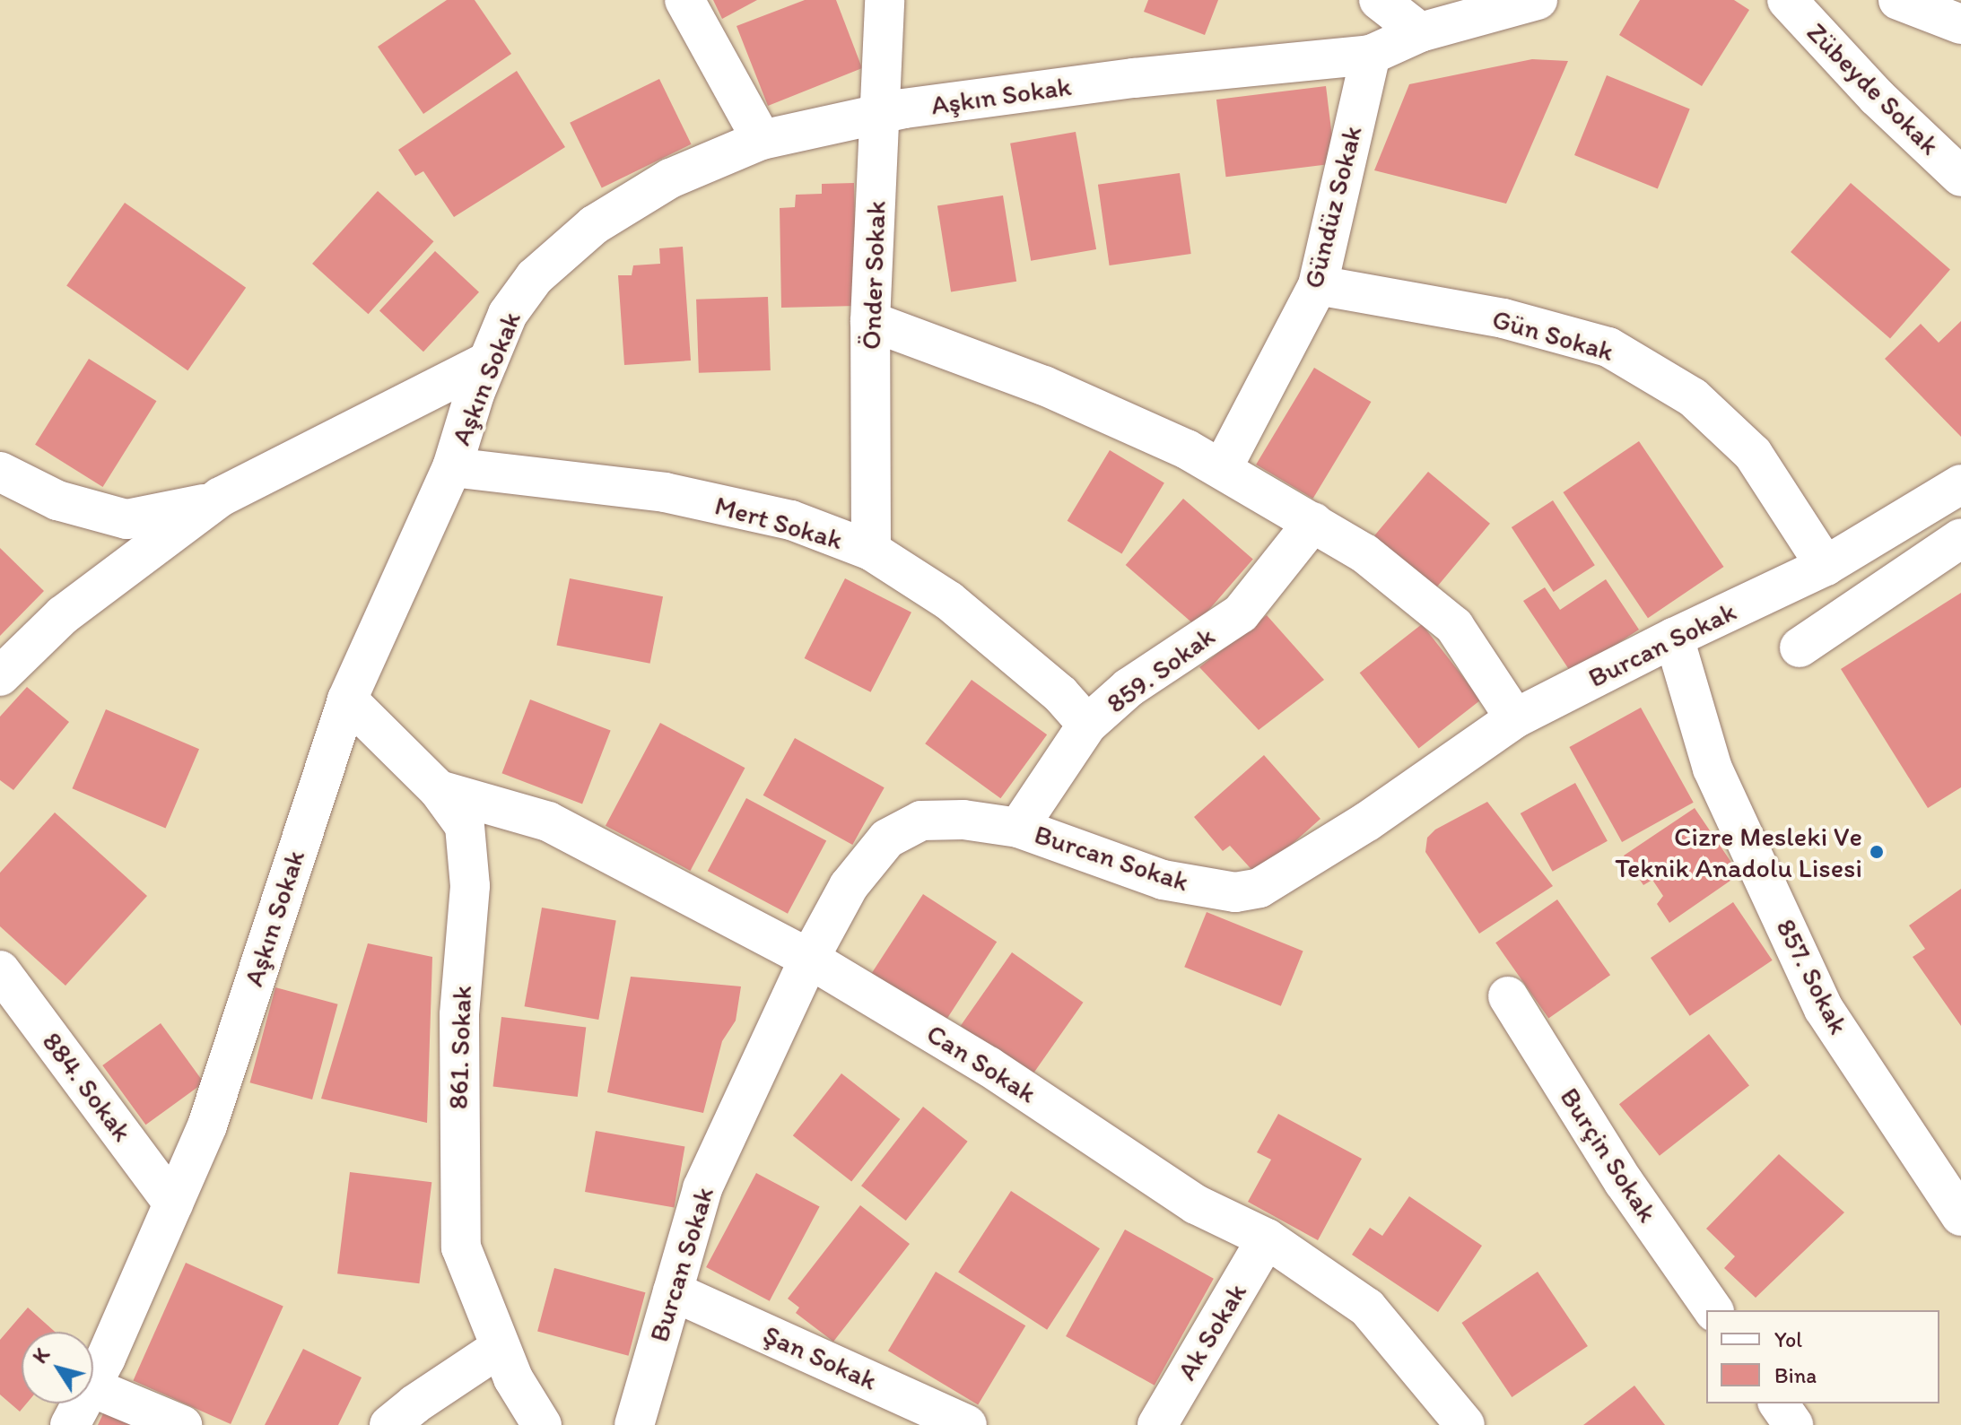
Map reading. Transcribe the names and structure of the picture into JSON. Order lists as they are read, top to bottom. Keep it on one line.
{"streets":{"street":["Zübeyde Sokak","Aşkın Sokak","Gündüz Sokak","Önder Sokak","Gün Sokak","Mert Sokak","Burcan Sokak","859. Sokak","857. Sokak","861. Sokak","Can Sokak","884. Sokak","Burçin Sokak","Ak Sokak","Şan Sokak"]},"crossings":[["Aşkın Sokak","Gündüz Sokak"],["Aşkın Sokak","Önder Sokak"],["Aşkın Sokak","Mert Sokak"],["Aşkın Sokak","861. Sokak"],["Aşkın Sokak","884. Sokak"],["Gündüz Sokak","Gün Sokak"],["Önder Sokak","Mert Sokak"],["Gün Sokak","Burcan Sokak"],["Mert Sokak","859. Sokak"],["Burcan Sokak","859. Sokak"],["Burcan Sokak","857. Sokak"],["Burcan Sokak","Can Sokak"],["Burcan Sokak","Şan Sokak"],["861. Sokak","Can Sokak"],["Can Sokak","Ak Sokak"]],"places":["Cizre Mesleki Ve Teknik Anadolu Lisesi"],"legend":["Yol","Bina"],"north":"top left"}
